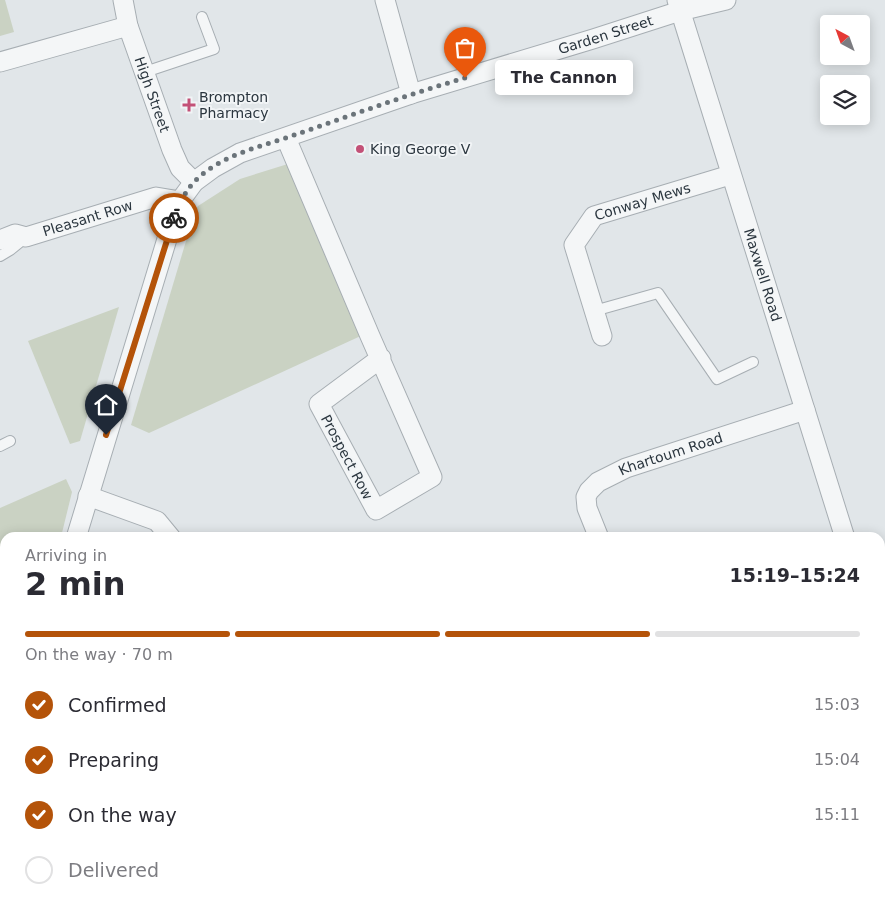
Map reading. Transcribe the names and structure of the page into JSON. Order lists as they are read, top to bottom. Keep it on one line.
{"streets":{"street":["Garden Street","High Street","Conway Mews","Pleasant Row","Maxwell Road","Khartoum Road","Prospect Row"]},"crossings":[["Garden Street","High Street"],["Garden Street","Pleasant Row"],["Garden Street","Maxwell Road"],["Garden Street","Prospect Row"],["Conway Mews","Maxwell Road"],["Maxwell Road","Khartoum Road"]],"places":{"other":["The Cannon","King George V"],"health":["Brompton Pharmacy"]},"north":"top left","page":{"bubble":"The Cannon","heading":["2 min","Arriving in","15:19–15:24"],"bar":"On the way · 70 m","list":[["Confirmed","15:03"],["Preparing","15:04"],["On the way","15:11"],"Delivered"]}}
